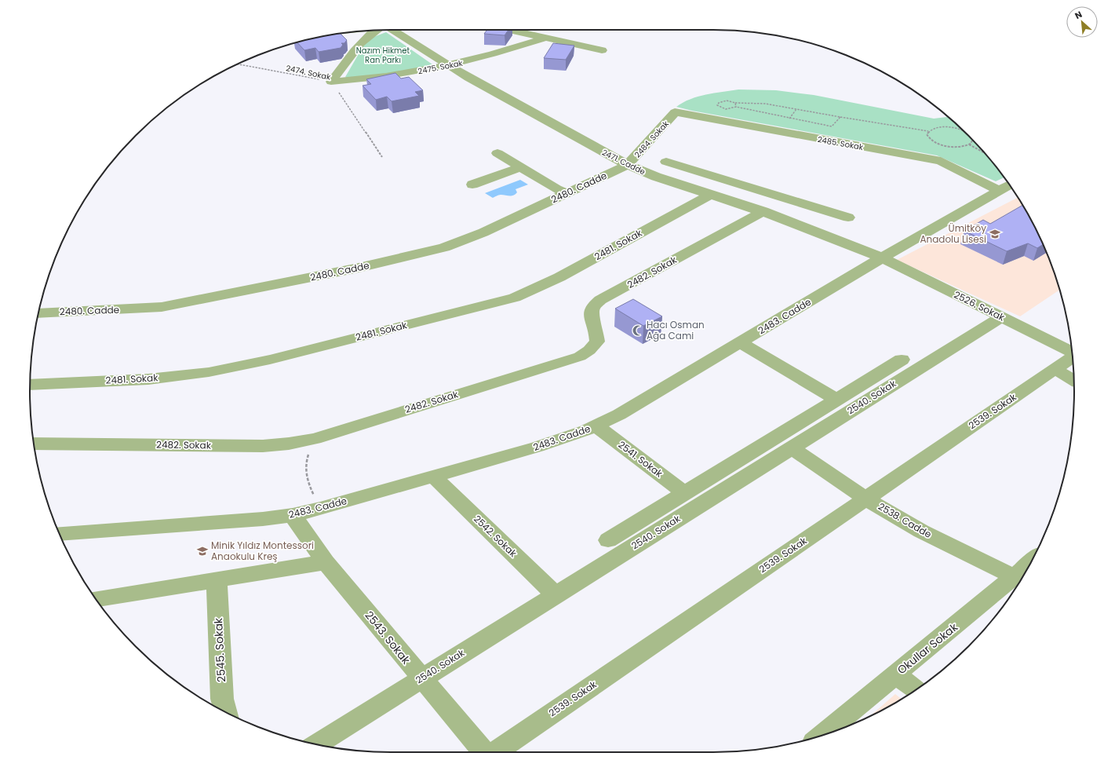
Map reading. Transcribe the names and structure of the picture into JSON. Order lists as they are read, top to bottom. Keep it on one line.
{"streets":{"street":["2475. Sokak","2484. Sokak","2485. Sokak","2471. Cadde","2480. Cadde","2481. Sokak","2482. Sokak","2526. Sokak","2483. Cadde","2540. Sokak","2539. Sokak","2541. Sokak","2538. Cadde","2542. Sokak","2543. Sokak","Okullar Sokak","2545. Sokak"],"path":["2474. Sokak"]},"crossings":[["2475. Sokak","2474. Sokak"],["2475. Sokak","2471. Cadde"],["2484. Sokak","2485. Sokak"],["2484. Sokak","2471. Cadde"],["2484. Sokak","2480. Cadde"],["2485. Sokak","2483. Cadde"],["2471. Cadde","2480. Cadde"],["2471. Cadde","2481. Sokak"],["2471. Cadde","2482. Sokak"],["2471. Cadde","2526. Sokak"],["2471. Cadde","2483. Cadde"],["2526. Sokak","2483. Cadde"],["2526. Sokak","2540. Sokak"],["2483. Cadde","2541. Sokak"],["2483. Cadde","2542. Sokak"],["2483. Cadde","2543. Sokak"],["2540. Sokak","2538. Cadde"],["2540. Sokak","2542. Sokak"],["2540. Sokak","2543. Sokak"],["2539. Sokak","2538. Cadde"],["2538. Cadde","Okullar Sokak"]],"parks":["Nazım Hikmet Ran Parkı"],"places":{"school or university":["Ümitköy Anadolu Lisesi","Minik Yıldız Montessori Anaokulu Kreş"],"mosque":["Hacı Osman Ağa Cami"]},"north":"top left"}
